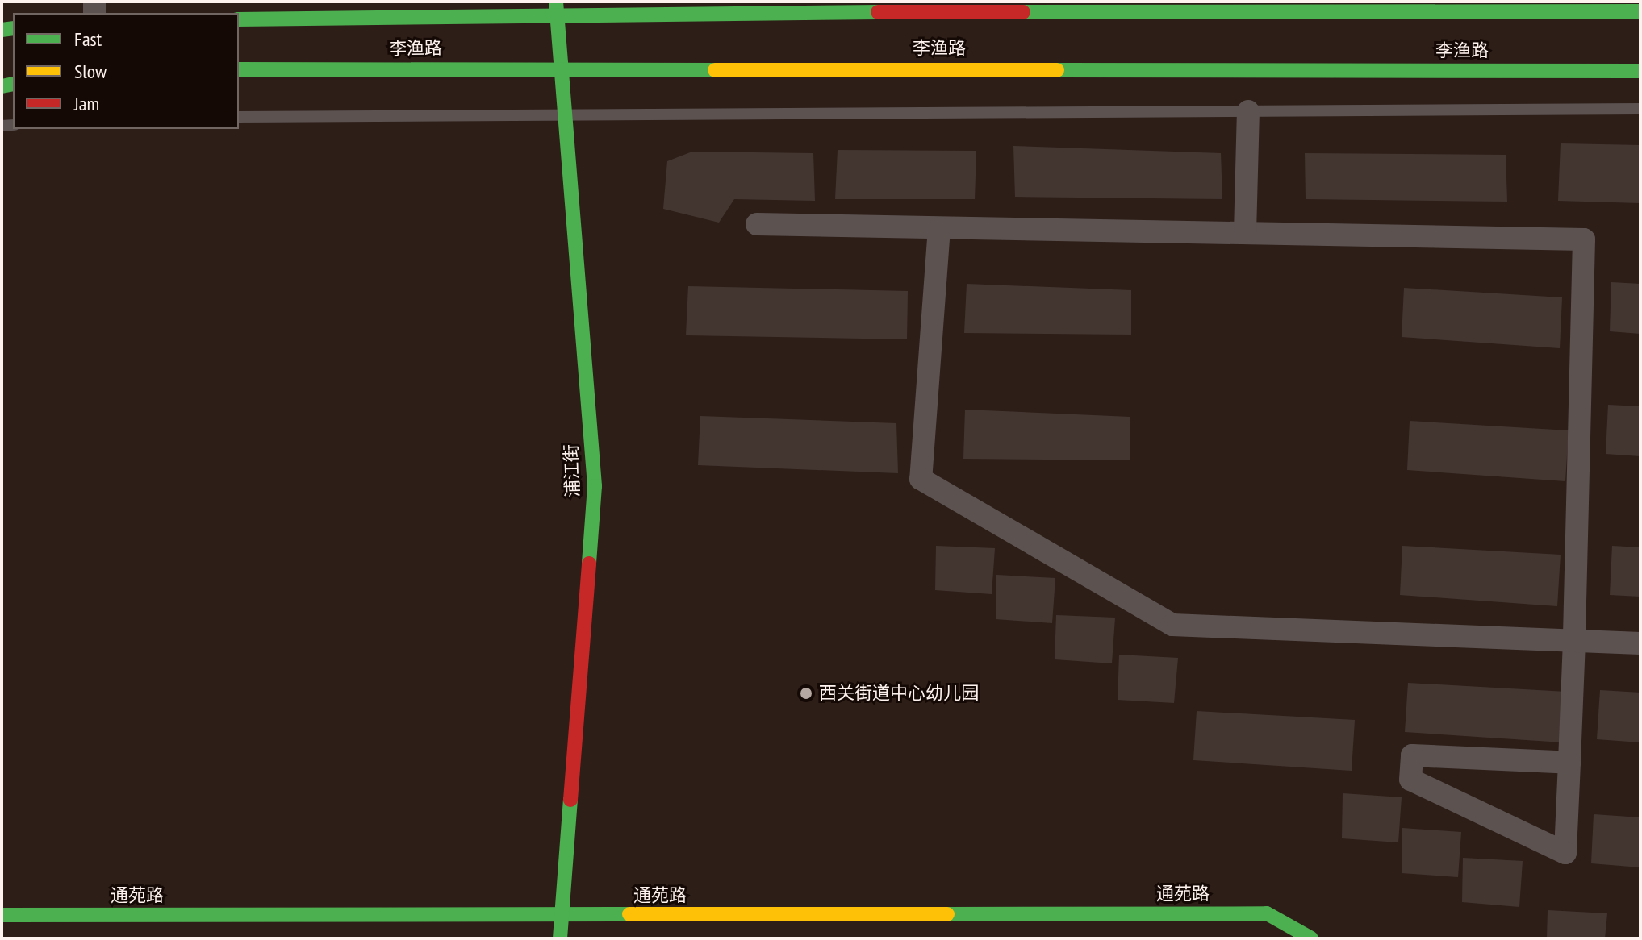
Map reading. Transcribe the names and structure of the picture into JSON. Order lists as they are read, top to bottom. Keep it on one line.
{"streets":{"main road":["李渔路","浦江街","通苑路"]},"crossings":[["李渔路","浦江街"],["浦江街","通苑路"]],"places":["西关街道中心幼儿园"],"legend":["Fast","Slow","Jam"]}
